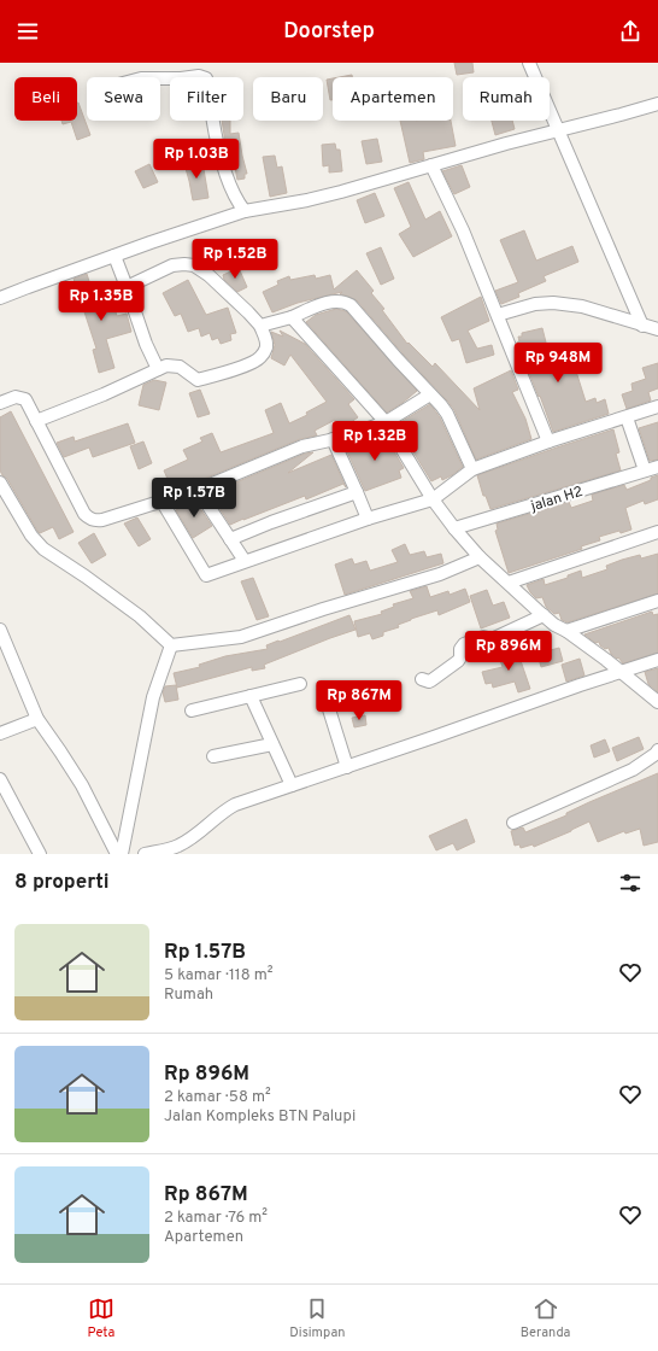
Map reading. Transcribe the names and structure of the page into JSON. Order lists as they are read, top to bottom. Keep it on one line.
{"streets":{"street":["jalan H2"]},"page":{"header":"Doorstep","chip":["Beli","Sewa","Filter","Baru","Apartemen","Rumah"],"price":["Rp 1.03B","Rp 1.52B","Rp 1.35B","Rp 948M","Rp 1.32B","Rp 1.57B","Rp 896M","Rp 867M"],"heading":"8 properti","list":[{"name":"Rp 1.57B","note":"5 kamar · 118 m² · Rumah"},{"name":"Rp 896M","note":"2 kamar · 58 m² · Jalan Kompleks BTN Palupi"},{"name":"Rp 867M","note":"2 kamar · 76 m² · Apartemen"}],"tabs":["Peta","Disimpan","Beranda"]}}
